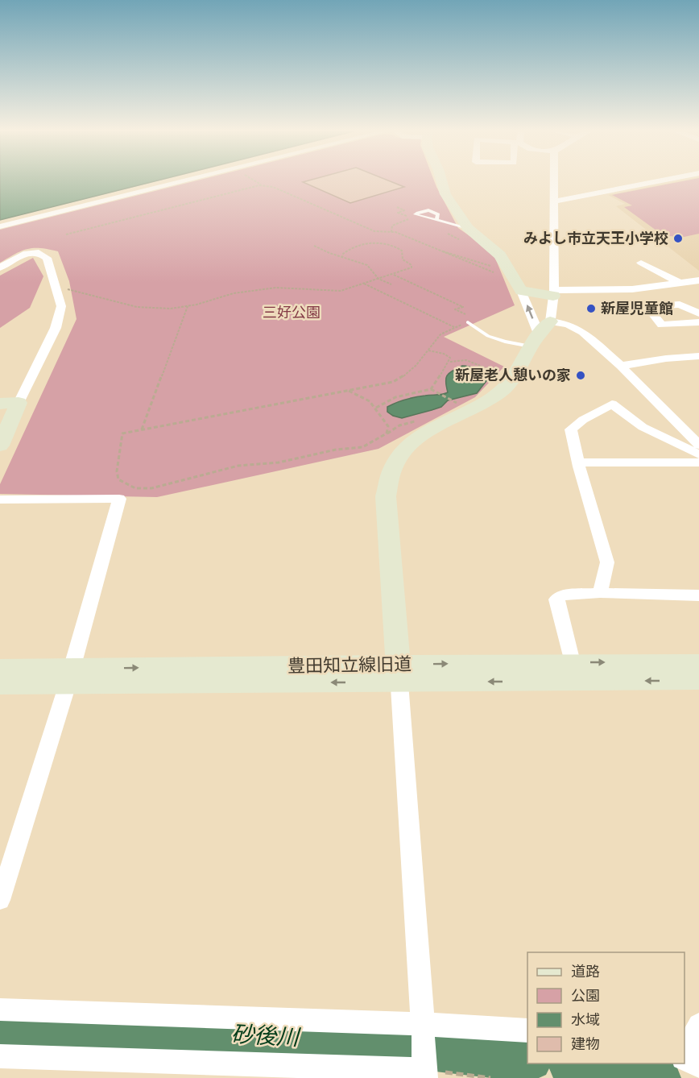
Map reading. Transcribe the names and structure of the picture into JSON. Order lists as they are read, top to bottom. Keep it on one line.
{"streets":{"street":["豊田知立線旧道"]},"water":["砂後川"],"parks":["三好公園"],"places":["みよし市立天王小学校","新屋児童館","新屋老人憩いの家"],"legend":["道路","公園","水域","建物"]}
